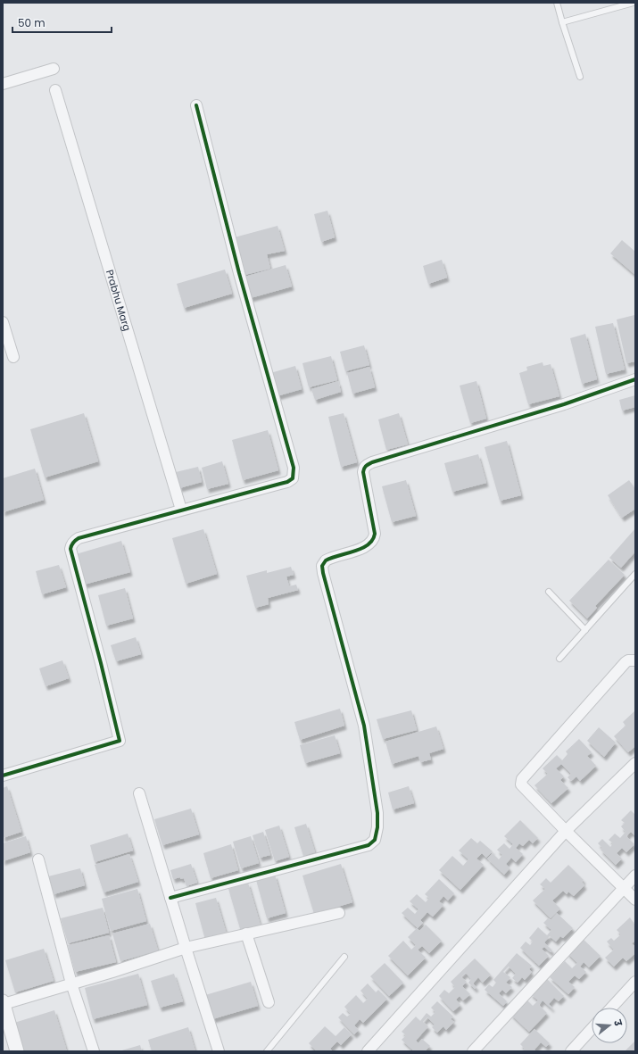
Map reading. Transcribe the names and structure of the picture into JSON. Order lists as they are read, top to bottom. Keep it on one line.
{"streets":{"street":["Prabhu Marg"]},"scale_bar":"50 m","north":"right"}
